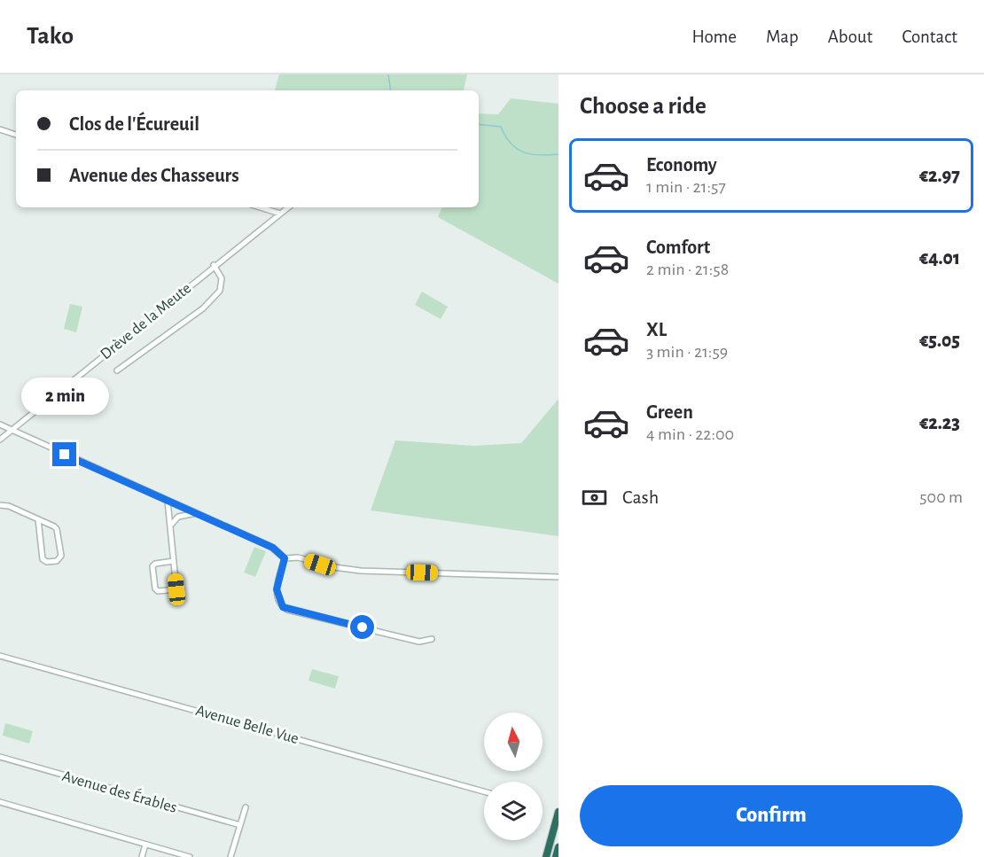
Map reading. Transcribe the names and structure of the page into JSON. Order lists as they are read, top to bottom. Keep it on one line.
{"streets":{"street":["Drève de la Meute","Avenue Belle Vue","Avenue des Érables"]},"north":"top","page":{"header":"Tako","nav":["Home","Map","About","Contact"],"heading":"Choose a ride","banner":["Clos de l'Écureuil","Avenue des Chasseurs"],"list":[{"name":"Economy","note":"1 min · 21:57","value":"€2.97"},{"name":"Comfort","note":"2 min · 21:58","value":"€4.01"},{"name":"XL","note":"3 min · 21:59","value":"€5.05"},{"name":"Green","note":"4 min · 22:00","value":"€2.23"}],"bubble":"2 min","pay":["Cash","500 m"],"buttons":"Confirm"}}
